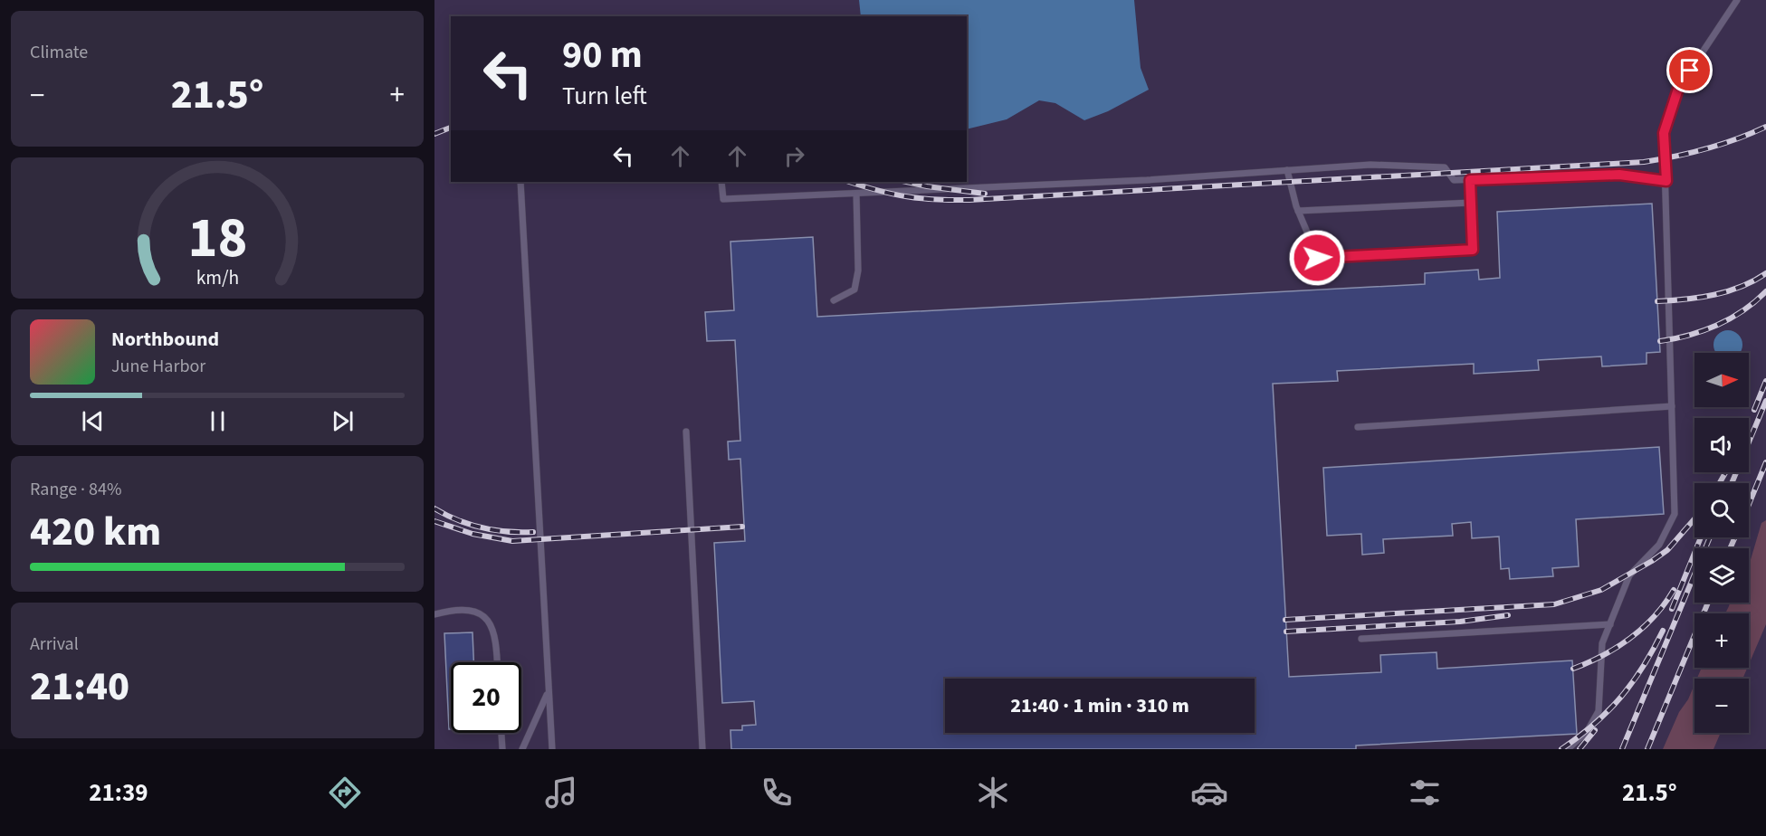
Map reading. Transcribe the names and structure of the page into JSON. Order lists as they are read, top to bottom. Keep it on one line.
{"north":"right","page":{"tile":["Climate",["Range · 84%","420 km"],["Arrival","21:40"]],"turn":["90 m","Turn left"],"heat":["−","21.5°","+"],"song":["Northbound","June Harbor"],"map_buttons":["+","−"],"limit":"20","trip":"21:40 · 1 min · 310 m","tabs":["21:39","21.5°"],"gauge":["18","km/h"]}}
